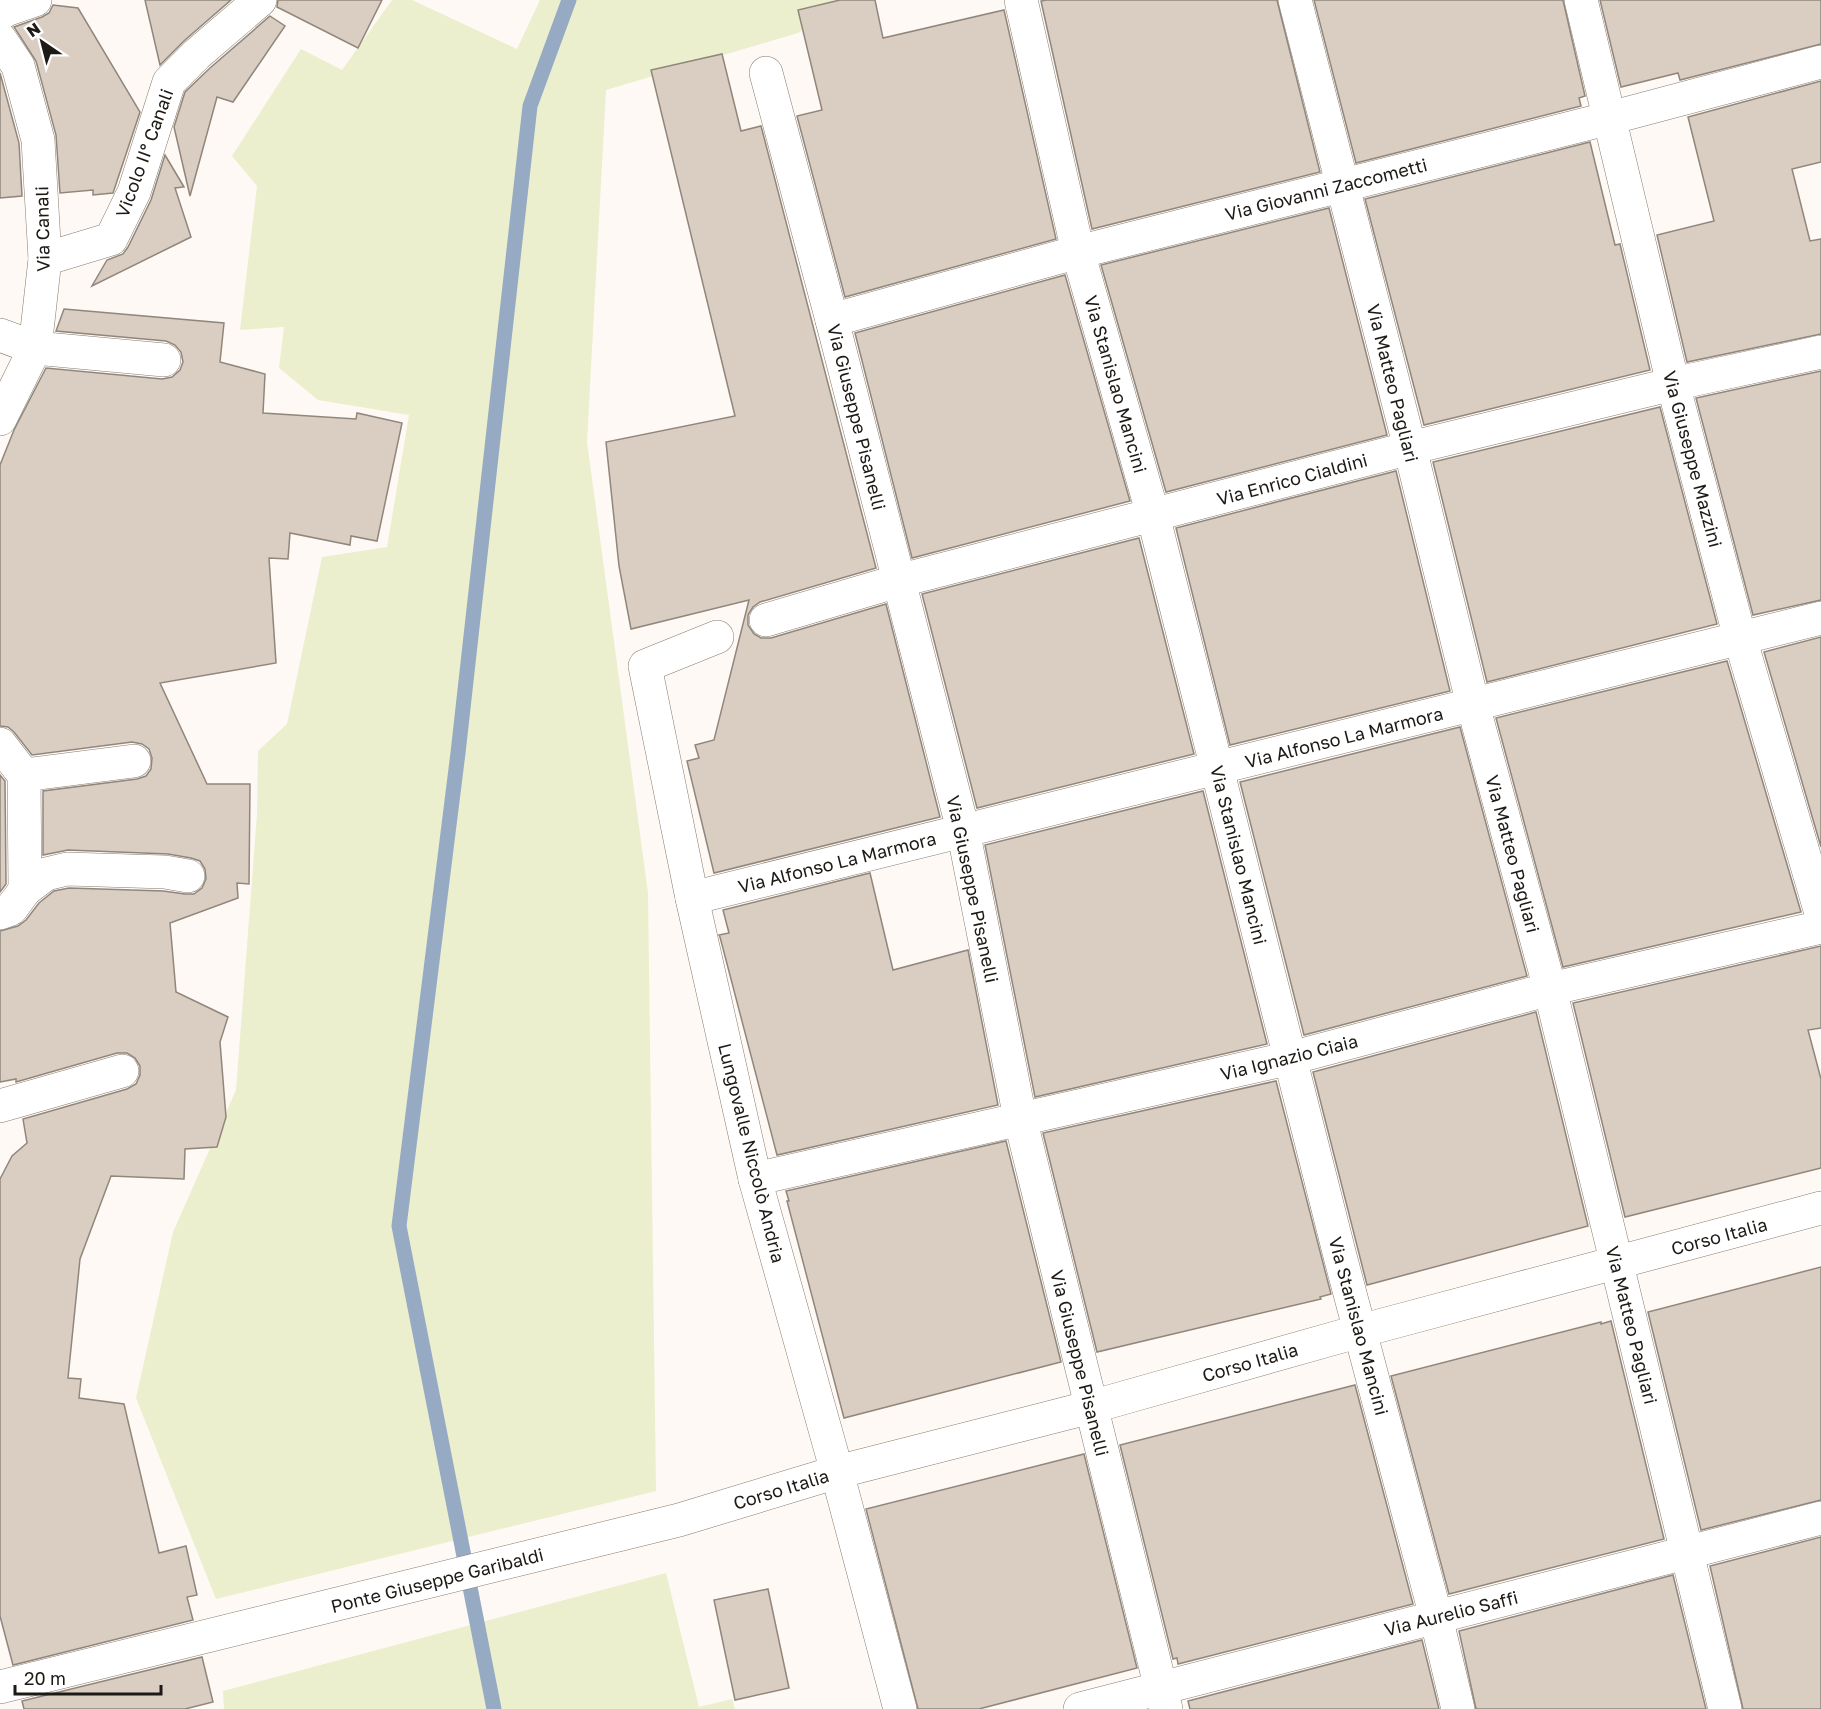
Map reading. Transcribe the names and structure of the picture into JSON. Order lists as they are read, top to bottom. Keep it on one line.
{"streets":{"street":["Vicolo II° Canali","Via Giovanni Zaccometti","Via Canali","Via Matteo Pagliari","Via Stanislao Mancini","Via Giuseppe Pisanelli","Via Giuseppe Mazzini","Via Enrico Cialdini","Via Alfonso La Marmora","Via Ignazio Ciaia","Lungovalle Niccolò Andria","Corso Italia","Ponte Giuseppe Garibaldi","Via Aurelio Saffi"]},"crossings":[["Vicolo II° Canali","Via Canali"],["Via Giovanni Zaccometti","Via Matteo Pagliari"],["Via Giovanni Zaccometti","Via Stanislao Mancini"],["Via Giovanni Zaccometti","Via Giuseppe Pisanelli"],["Via Giovanni Zaccometti","Via Giuseppe Mazzini"],["Via Matteo Pagliari","Via Enrico Cialdini"],["Via Matteo Pagliari","Via Alfonso La Marmora"],["Via Matteo Pagliari","Via Ignazio Ciaia"],["Via Matteo Pagliari","Corso Italia"],["Via Matteo Pagliari","Via Aurelio Saffi"],["Via Stanislao Mancini","Via Enrico Cialdini"],["Via Stanislao Mancini","Via Alfonso La Marmora"],["Via Stanislao Mancini","Via Ignazio Ciaia"],["Via Stanislao Mancini","Corso Italia"],["Via Stanislao Mancini","Via Aurelio Saffi"],["Via Giuseppe Pisanelli","Via Enrico Cialdini"],["Via Giuseppe Pisanelli","Via Alfonso La Marmora"],["Via Giuseppe Pisanelli","Via Ignazio Ciaia"],["Via Giuseppe Pisanelli","Corso Italia"],["Via Giuseppe Pisanelli","Via Aurelio Saffi"],["Via Giuseppe Mazzini","Via Enrico Cialdini"],["Via Giuseppe Mazzini","Via Alfonso La Marmora"],["Via Alfonso La Marmora","Lungovalle Niccolò Andria"],["Via Ignazio Ciaia","Lungovalle Niccolò Andria"],["Lungovalle Niccolò Andria","Corso Italia"],["Corso Italia","Ponte Giuseppe Garibaldi"]],"scale_bar":"20 m","north":"top left"}
